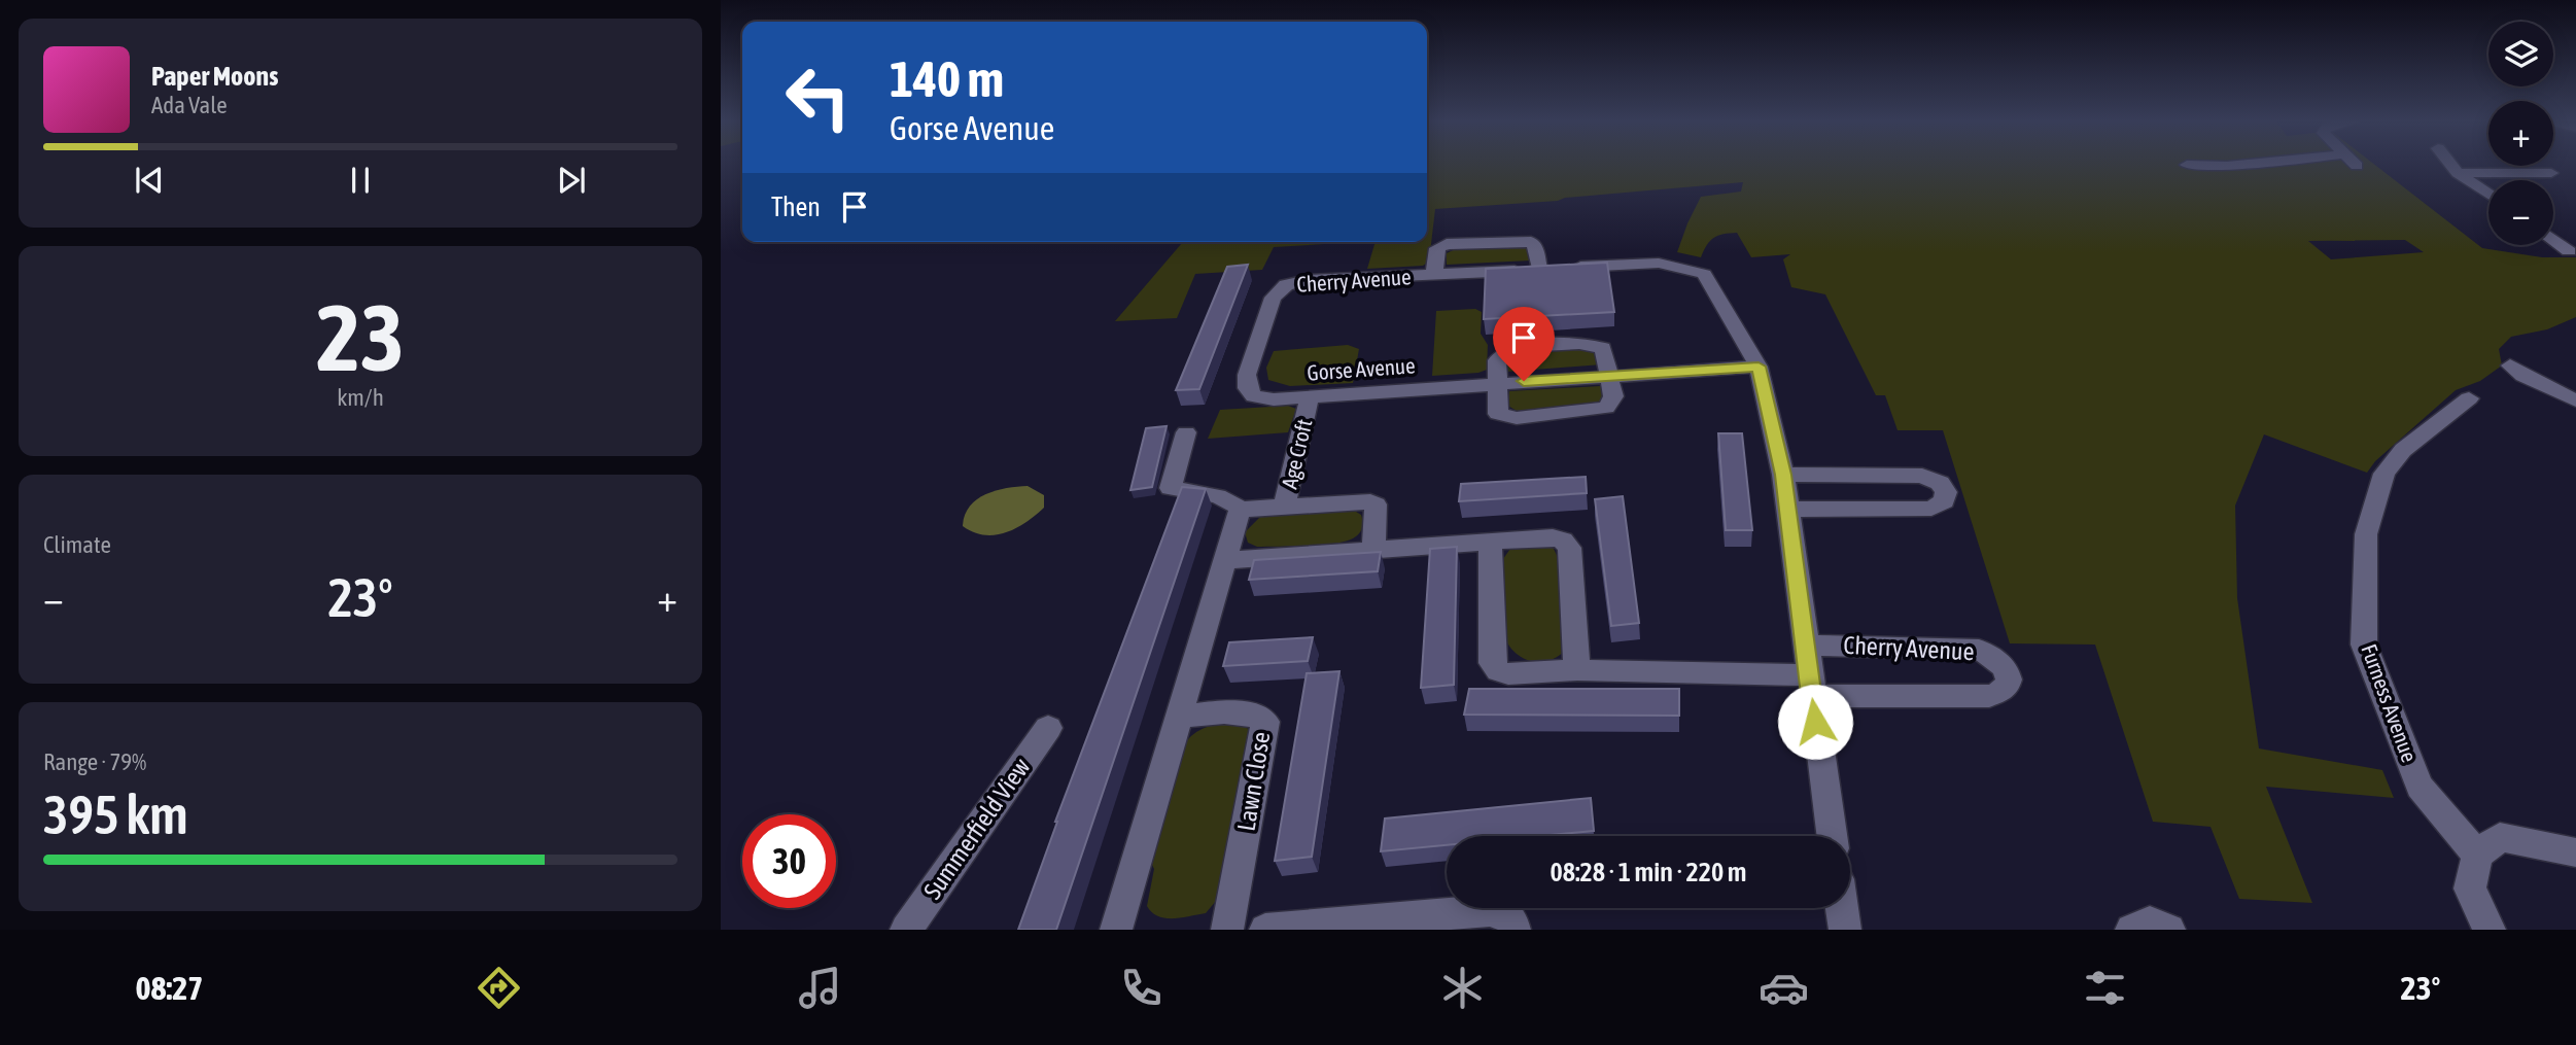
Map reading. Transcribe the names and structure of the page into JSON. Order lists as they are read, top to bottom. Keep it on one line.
{"streets":{"street":["Cherry Avenue","Gorse Avenue","Age Croft","Furness Avenue","Lawn Close","Summerfield View"]},"crossings":[["Cherry Avenue","Gorse Avenue"],["Gorse Avenue","Age Croft"]],"page":{"map_buttons":["+","−"],"turn":["140 m","Gorse Avenue"],"song":["Paper Moons","Ada Vale"],"then":"Then","tile":[["23","km/h"],"Climate",["Range · 79%","395 km"]],"heat":["−","23°","+"],"limit":"30","trip":"08:28 · 1 min · 220 m","tabs":["08:27","23°"]}}
